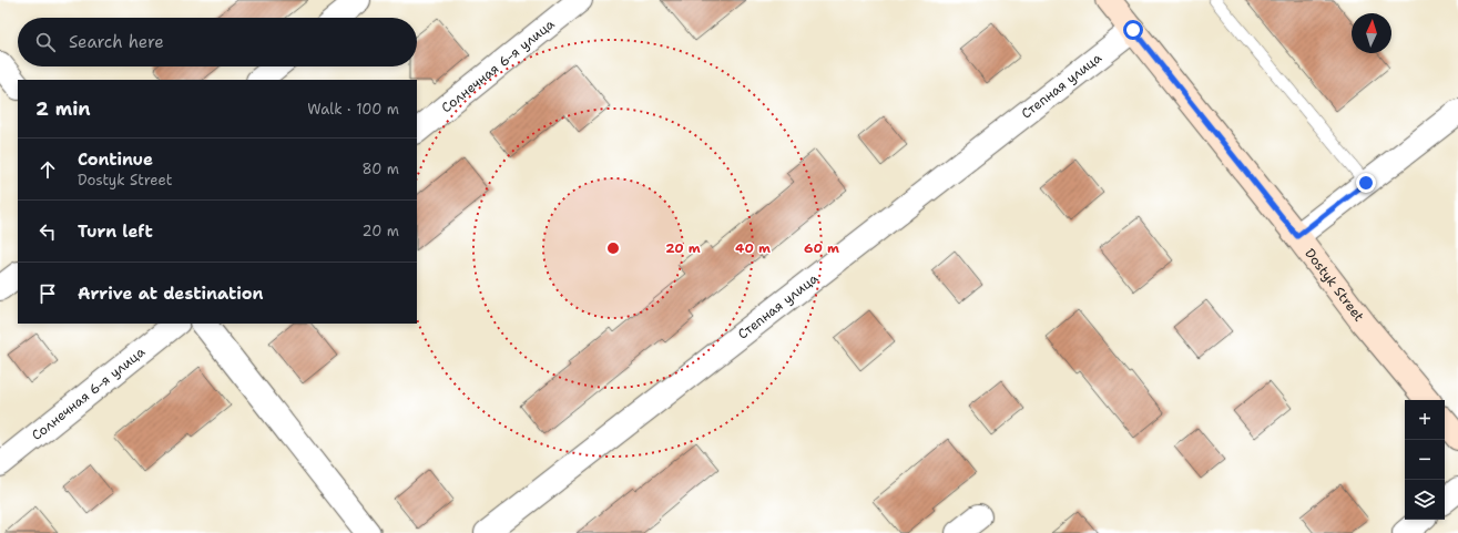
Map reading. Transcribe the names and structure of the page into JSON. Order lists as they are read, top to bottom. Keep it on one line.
{"streets":{"street":["Солнечная 6-я улица","Степная улица","Dostyk Street"]},"crossings":[["Степная улица","Dostyk Street"]],"north":"top","page":{"search":"Search here","heading":["2 min","Walk · 100 m"],"list":[["Continue","Dostyk Street","80 m"],["Turn left","20 m"],"Arrive at destination"],"map_buttons":["+","−"]},"rings":["20 m","40 m","60 m"]}
